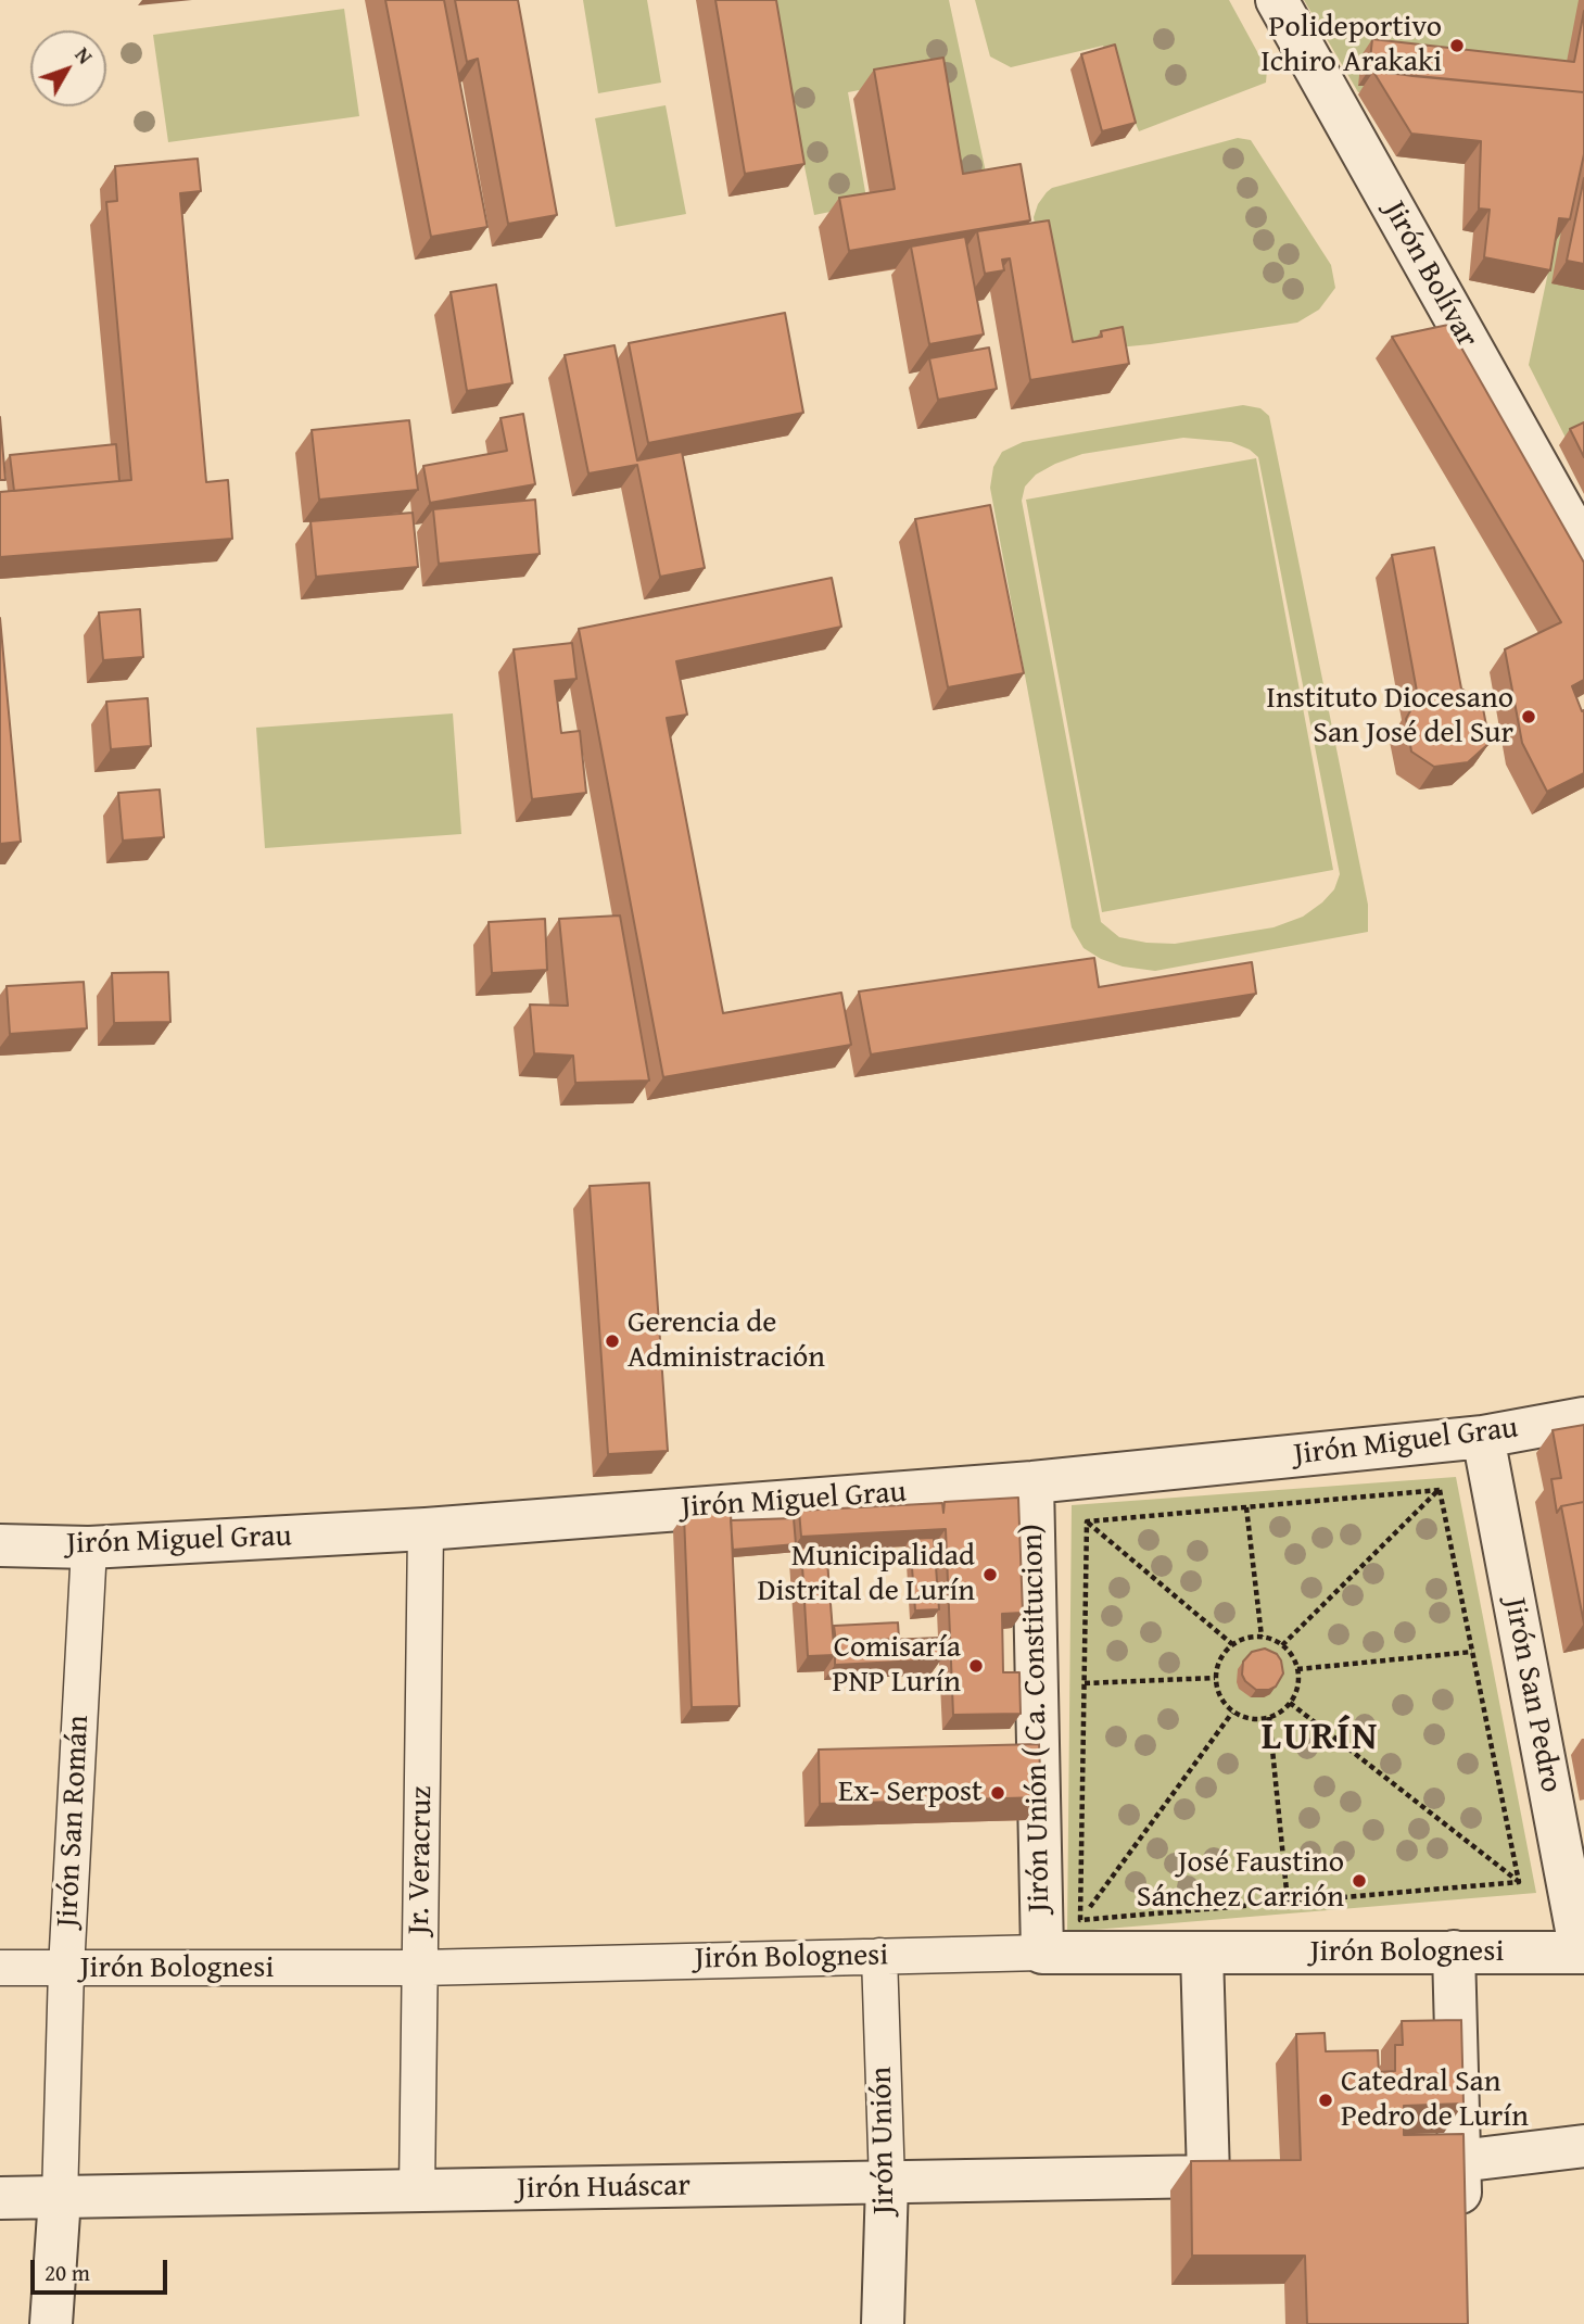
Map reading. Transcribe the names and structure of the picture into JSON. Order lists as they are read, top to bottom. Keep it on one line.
{"streets":{"street":["Jirón Bolívar","Jirón Miguel Grau","Jirón San Pedro","Jirón Unión ( Ca. Constitucion)","Jirón San Román","Jr. Veracruz","Jirón Bolognesi","Jirón Unión","Jirón Huáscar"]},"crossings":[["Jirón Miguel Grau","Jirón San Pedro"],["Jirón Miguel Grau","Jirón Unión ( Ca. Constitucion)"],["Jirón Miguel Grau","Jirón San Román"],["Jirón Miguel Grau","Jr. Veracruz"],["Jirón San Pedro","Jirón Bolognesi"],["Jirón Unión ( Ca. Constitucion)","Jirón Bolognesi"],["Jirón San Román","Jirón Bolognesi"],["Jirón San Román","Jirón Huáscar"],["Jr. Veracruz","Jirón Bolognesi"],["Jr. Veracruz","Jirón Huáscar"],["Jirón Bolognesi","Jirón Unión"],["Jirón Bolognesi","Jirón Huáscar"],["Jirón Unión","Jirón Huáscar"]],"districts":["LURÍN"],"places":["Polideportivo Ichiro Arakaki","Instituto Diocesano San José del Sur","Gerencia de Administración","Municipalidad Distrital de Lurín","Comisaría PNP Lurín","Ex- Serpost","José Faustino Sánchez Carrión","Catedral San Pedro de Lurín"],"scale_bar":"20 m","north":"top right"}
